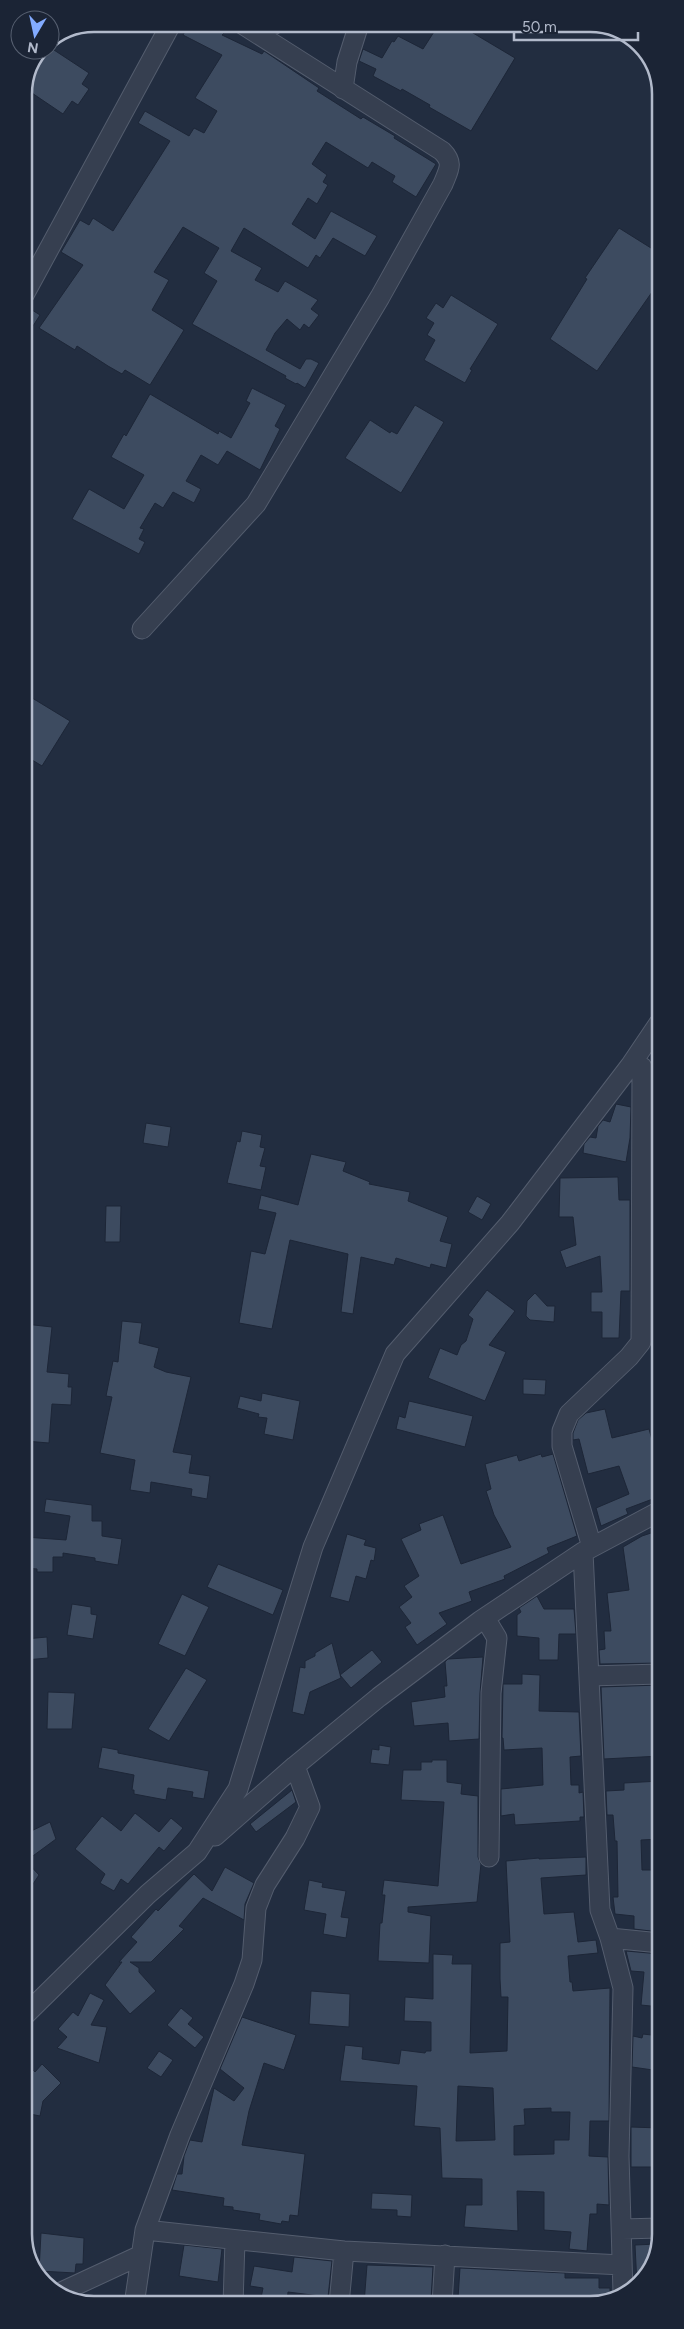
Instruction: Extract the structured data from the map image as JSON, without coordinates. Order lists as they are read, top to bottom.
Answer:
{
  "scale_bar": "50 m",
  "north": "bottom"
}
